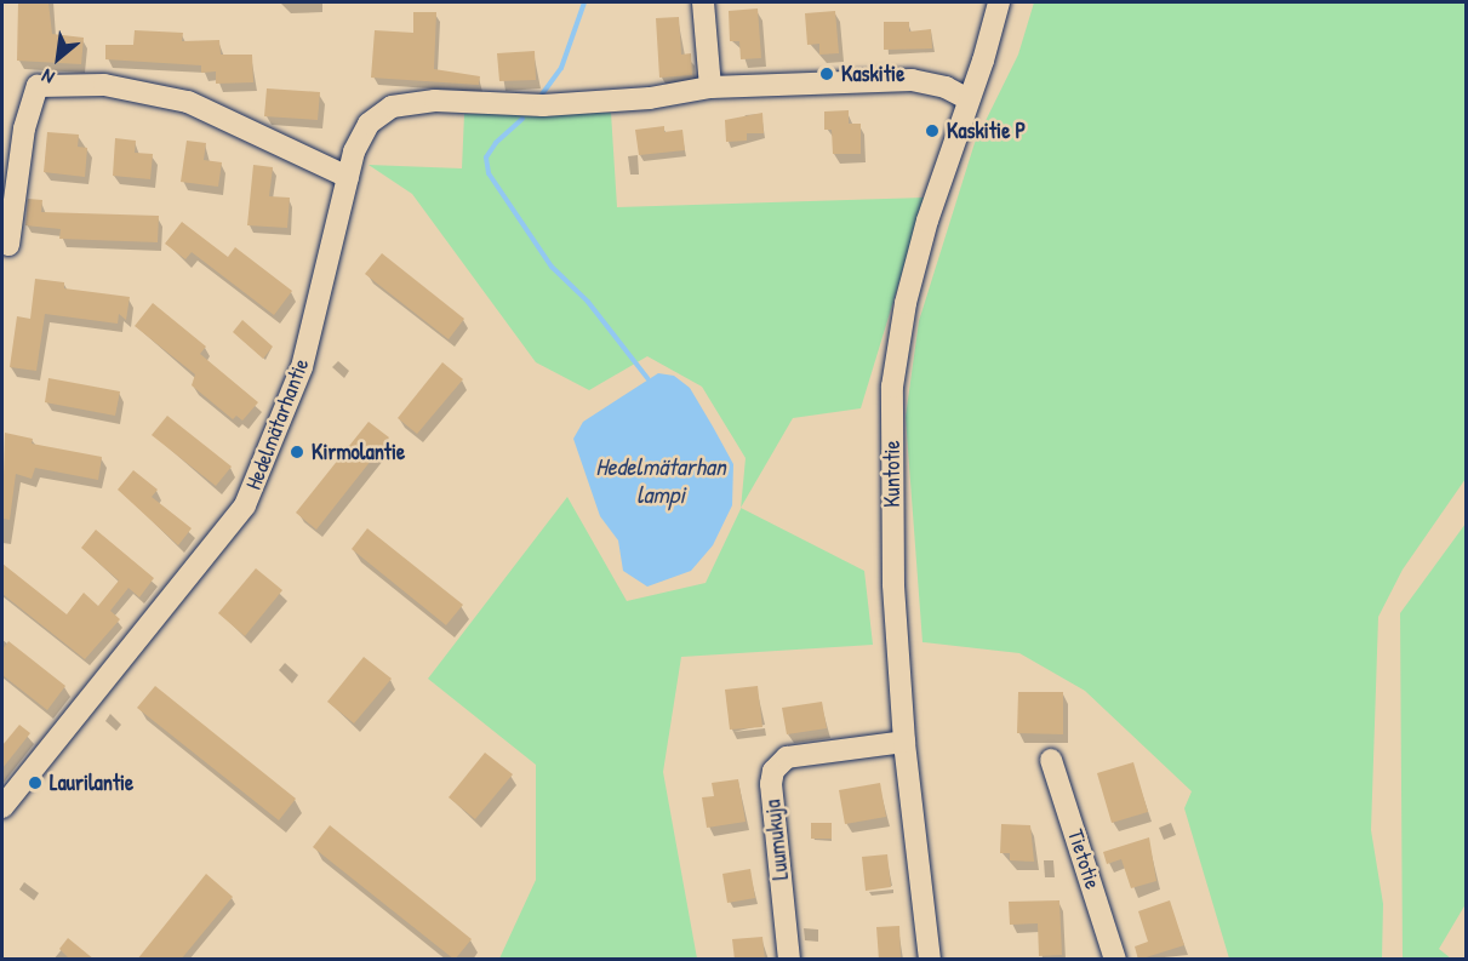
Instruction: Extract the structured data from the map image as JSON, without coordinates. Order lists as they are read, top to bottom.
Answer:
{
  "streets": {
    "street": [
      "Hedelmätarhantie",
      "Kuntotie",
      "Luumukuja",
      "Tietotie"
    ]
  },
  "crossings": [
    ["Kuntotie", "Luumukuja"]
  ],
  "water": ["Hedelmätarhan lampi"],
  "places": [
    "Kaskitie",
    "Kaskitie P",
    "Kirmolantie",
    "Laurilantie"
  ],
  "north": "bottom left"
}
